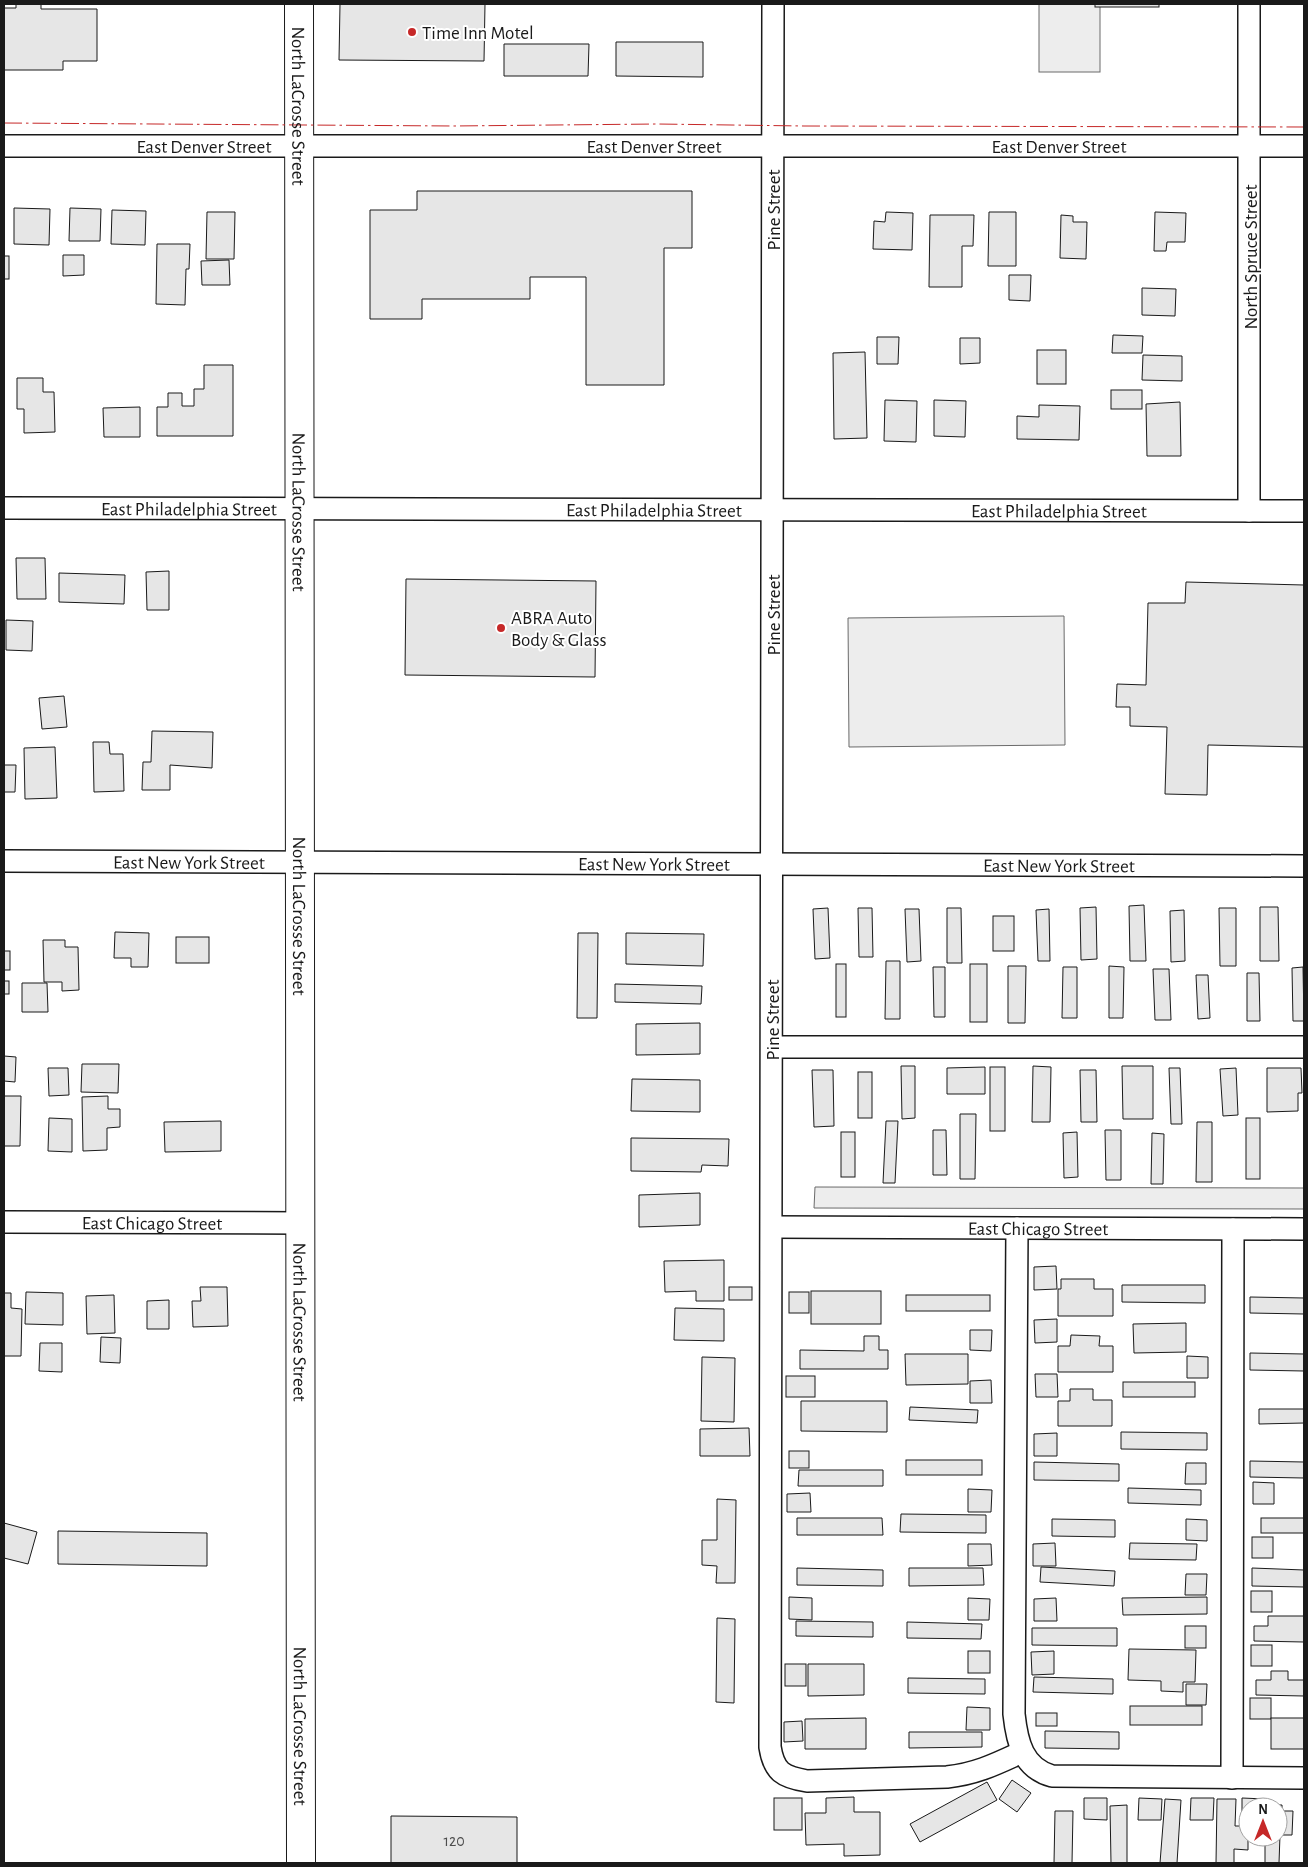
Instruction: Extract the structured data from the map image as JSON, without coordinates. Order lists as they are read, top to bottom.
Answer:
{
  "streets": {
    "main road": ["North LaCrosse Street"],
    "street": [
      "East Denver Street",
      "Pine Street",
      "North Spruce Street",
      "East Philadelphia Street",
      "East New York Street",
      "East Chicago Street"
    ]
  },
  "crossings": [
    ["North LaCrosse Street", "East Denver Street"],
    ["North LaCrosse Street", "East Philadelphia Street"],
    ["North LaCrosse Street", "East New York Street"],
    ["North LaCrosse Street", "East Chicago Street"],
    ["East Denver Street", "Pine Street"],
    ["East Denver Street", "North Spruce Street"],
    ["Pine Street", "East Philadelphia Street"],
    ["Pine Street", "East New York Street"],
    ["Pine Street", "East Chicago Street"],
    ["North Spruce Street", "East Philadelphia Street"]
  ],
  "places": ["Time Inn Motel", "ABRA Auto Body & Glass"],
  "house_numbers": ["120"],
  "north": "top"
}
